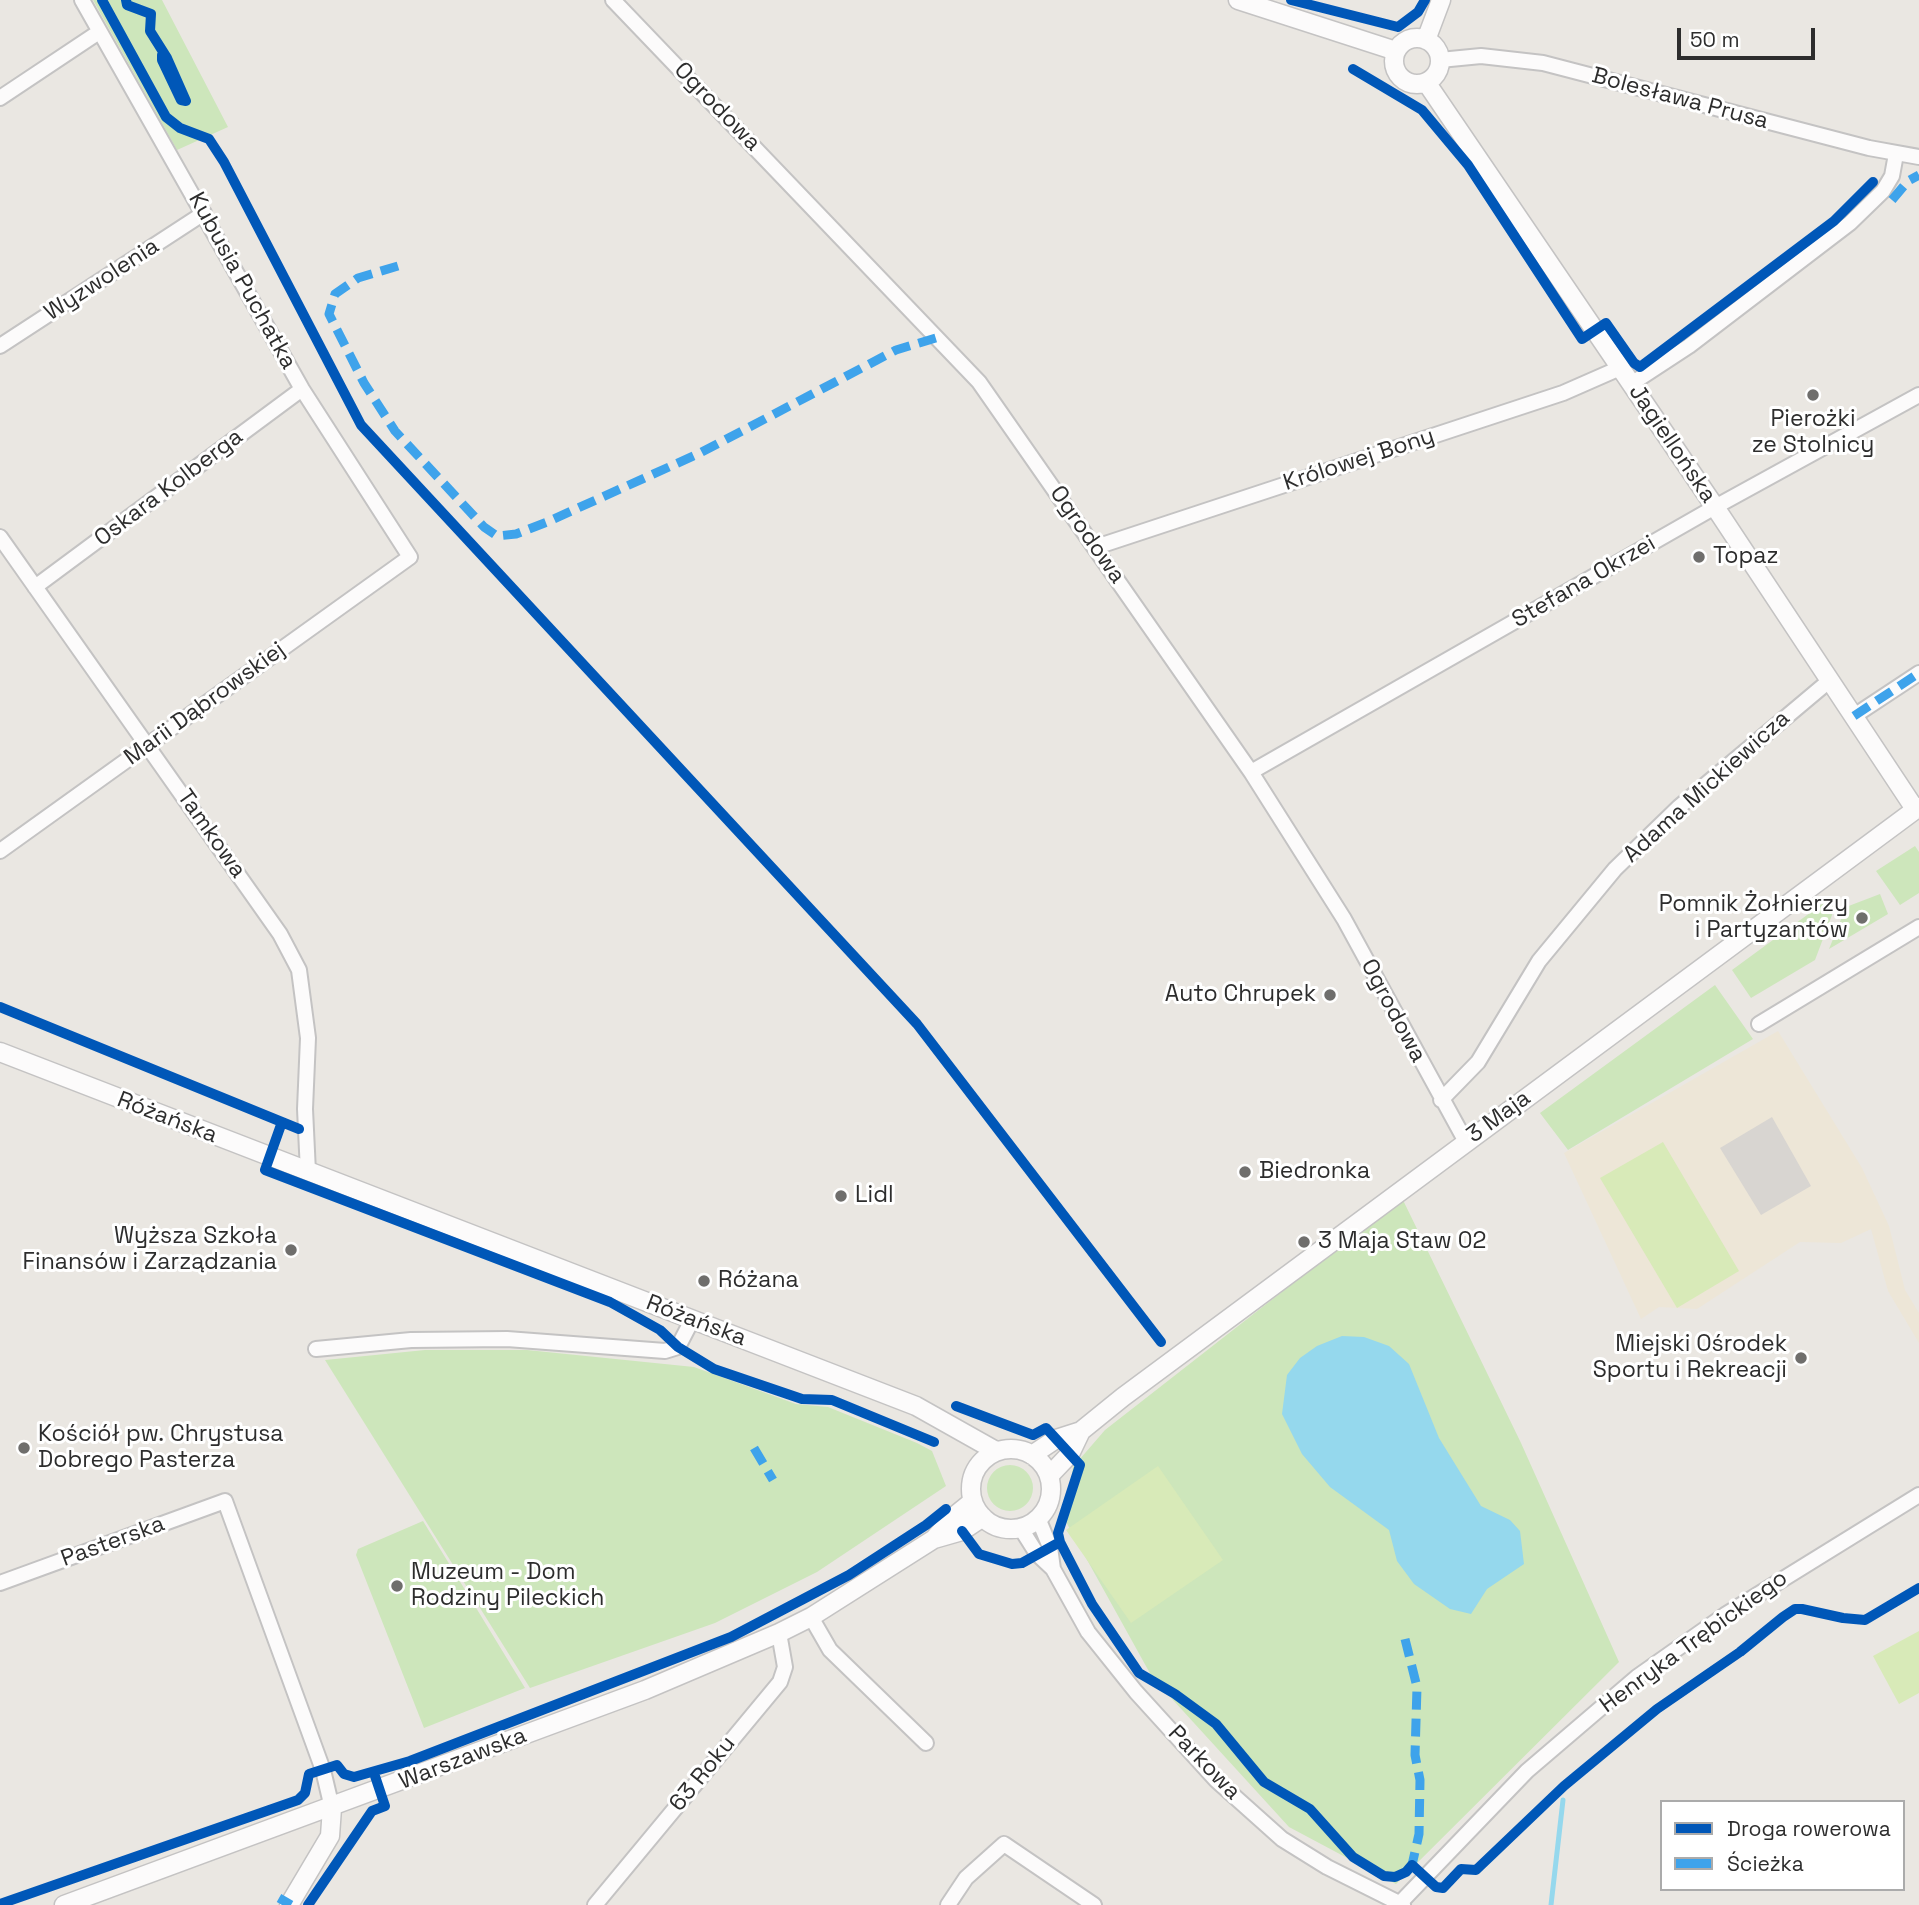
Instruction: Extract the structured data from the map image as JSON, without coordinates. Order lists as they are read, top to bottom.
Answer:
{
  "streets": {
    "street": [
      "Bolesława Prusa",
      "Ogrodowa",
      "Wyzwolenia",
      "Kubusia Puchatka",
      "Jagiellońska",
      "Królowej Bony",
      "Oskara Kolberga",
      "Stefana Okrzei",
      "Marii Dąbrowskiej",
      "Adama Mickiewicza",
      "Tamkowa",
      "3 Maja",
      "Różańska",
      "Pasterska",
      "Henryka Trębickiego",
      "Warszawska",
      "Parkowa",
      "63 Roku"
    ]
  },
  "crossings": [
    ["Bolesława Prusa", "Jagiellońska"],
    ["Ogrodowa", "Królowej Bony"],
    ["Ogrodowa", "Stefana Okrzei"],
    ["Ogrodowa", "Adama Mickiewicza"],
    ["Ogrodowa", "3 Maja"],
    ["Wyzwolenia", "Kubusia Puchatka"],
    ["Kubusia Puchatka", "Oskara Kolberga"],
    ["Kubusia Puchatka", "Marii Dąbrowskiej"],
    ["Jagiellońska", "Królowej Bony"],
    ["Jagiellońska", "Stefana Okrzei"],
    ["Jagiellońska", "Adama Mickiewicza"],
    ["Jagiellońska", "3 Maja"],
    ["Oskara Kolberga", "Tamkowa"],
    ["Marii Dąbrowskiej", "Tamkowa"],
    ["Tamkowa", "Różańska"],
    ["3 Maja", "Różańska"],
    ["3 Maja", "Parkowa"],
    ["Różańska", "Parkowa"],
    ["Pasterska", "Warszawska"],
    ["Henryka Trębickiego", "Parkowa"],
    ["Warszawska", "63 Roku"]
  ],
  "places": [
    "Pierożki ze Stolnicy",
    "Topaz",
    "Pomnik Żołnierzy i Partyzantów",
    "Auto Chrupek",
    "Biedronka",
    "Lidl",
    "3 Maja Staw 02",
    "Wyższa Szkoła Finansów i Zarządzania",
    "Różana",
    "Miejski Ośrodek Sportu i Rekreacji",
    "Kościół pw. Chrystusa Dobrego Pasterza",
    "Muzeum - Dom Rodziny Pileckich"
  ],
  "legend": ["Droga rowerowa", "Ścieżka"],
  "scale_bar": "50 m"
}
